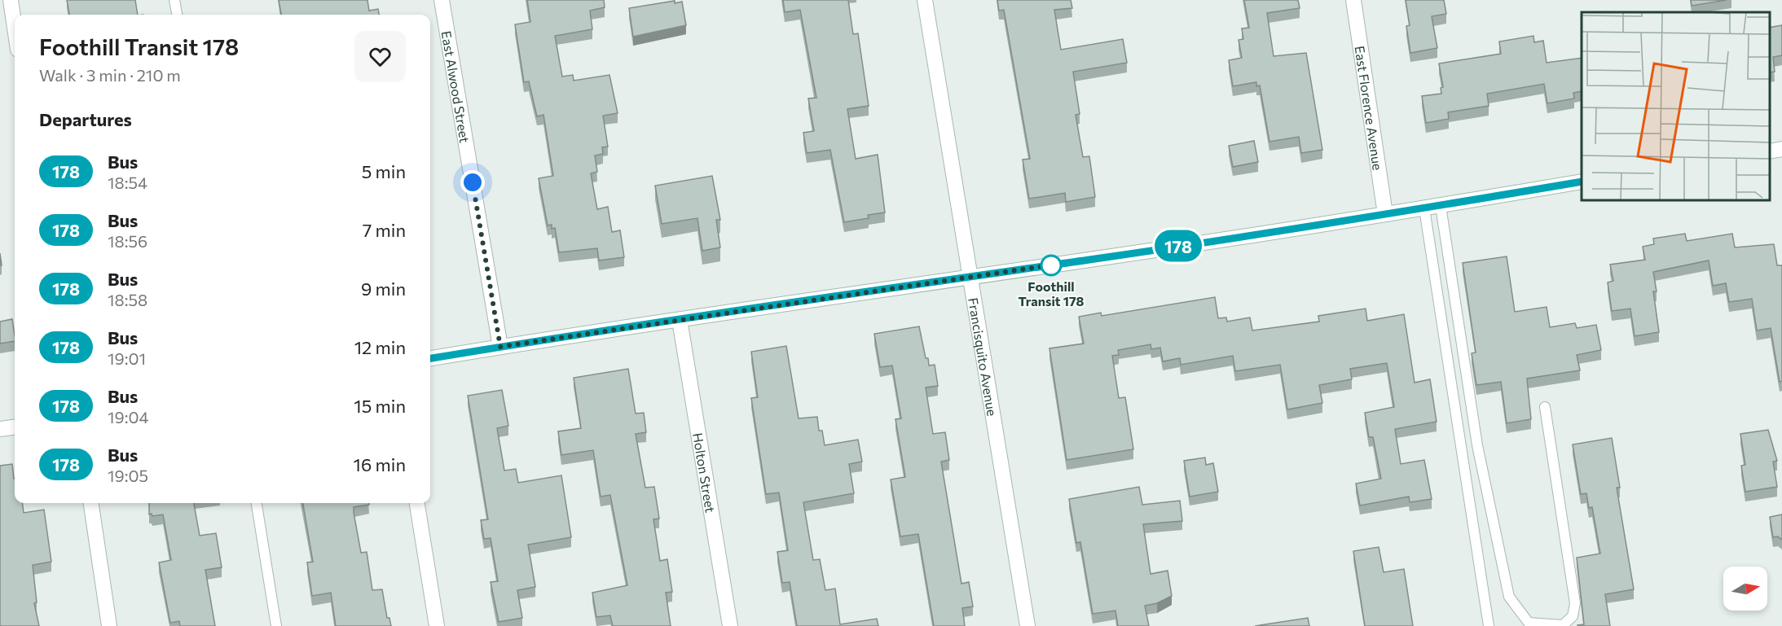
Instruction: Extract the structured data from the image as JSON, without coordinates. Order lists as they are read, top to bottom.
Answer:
{
  "streets": {
    "street": [
      "East Alwood Street",
      "East Florence Avenue",
      "Francisquito Avenue",
      "Holton Street"
    ]
  },
  "places": ["Foothill Transit 178"],
  "lines": ["bus line 178"],
  "north": "right",
  "page": {
    "on_map": "178",
    "heading": [
      ["Foothill Transit 178", "Walk · 3 min · 210 m"],
      "Departures"
    ],
    "list": [
      {
        "mark": "178",
        "name": "Bus",
        "note": "18:54",
        "value": "5 min"
      },
      {
        "mark": "178",
        "name": "Bus",
        "note": "18:56",
        "value": "7 min"
      },
      {
        "mark": "178",
        "name": "Bus",
        "note": "18:58",
        "value": "9 min"
      },
      {
        "mark": "178",
        "name": "Bus",
        "note": "19:01",
        "value": "12 min"
      },
      {
        "mark": "178",
        "name": "Bus",
        "note": "19:04",
        "value": "15 min"
      },
      {
        "mark": "178",
        "name": "Bus",
        "note": "19:05",
        "value": "16 min"
      }
    ]
  }
}
